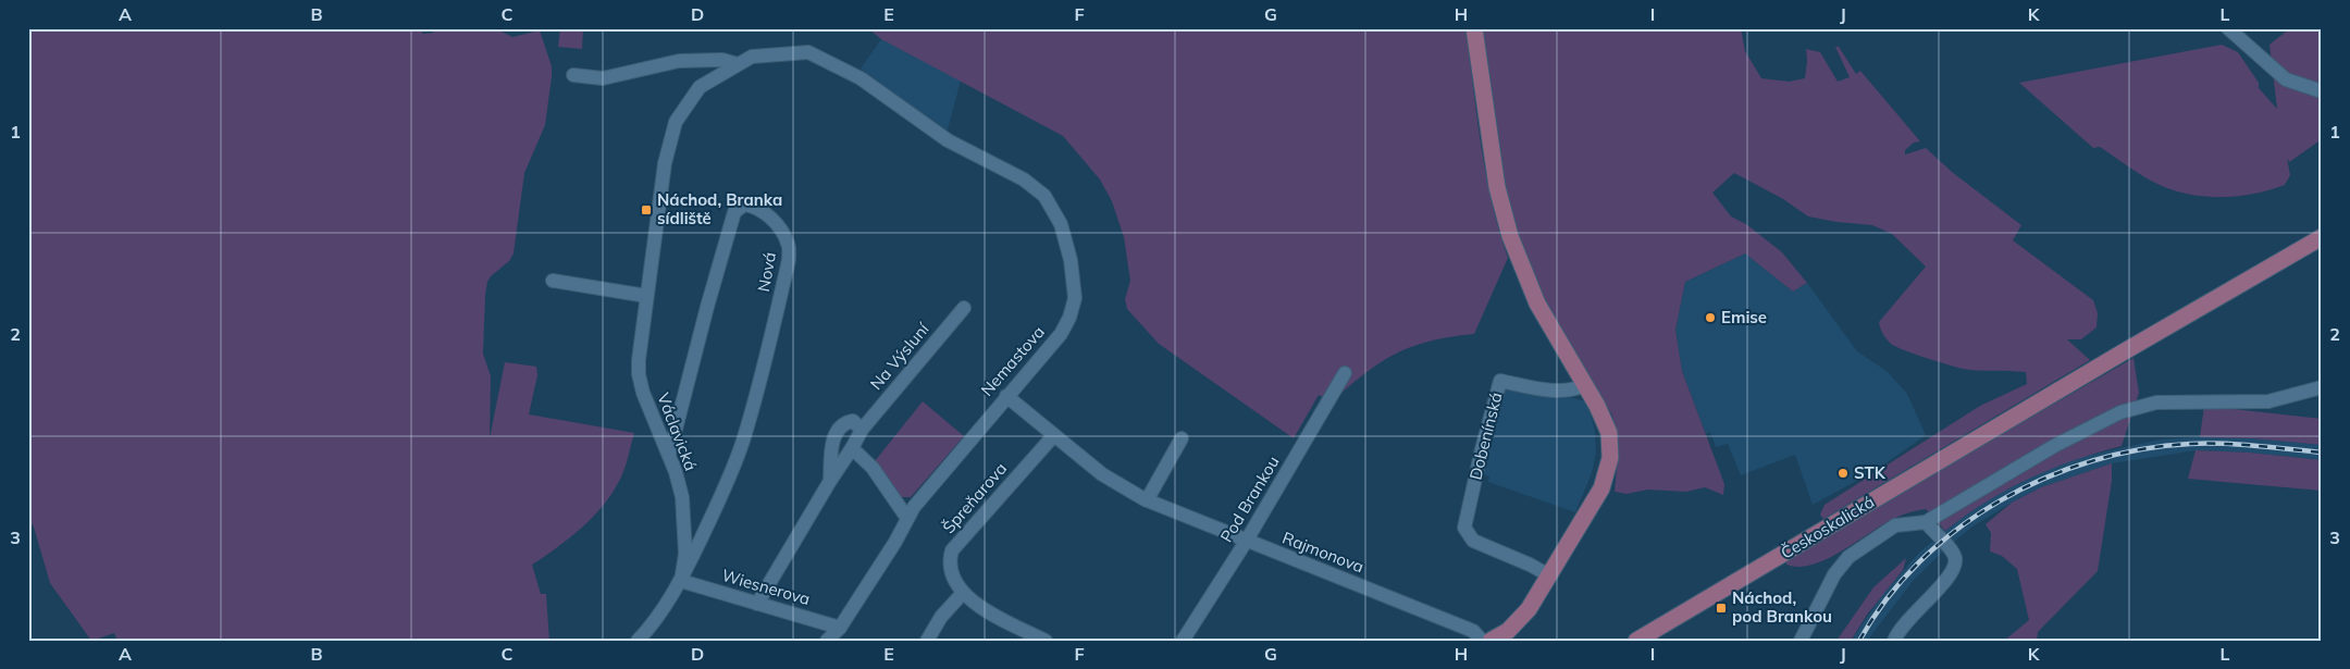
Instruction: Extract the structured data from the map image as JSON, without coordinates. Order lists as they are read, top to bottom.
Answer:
{
  "streets": {
    "main road": ["Českoskalická"],
    "street": [
      "Nová",
      "Na Výsluní",
      "Nemastova",
      "Václavická",
      "Dobenínská",
      "Špreňarova",
      "Pod Brankou",
      "Rajmonova",
      "Wiesnerova"
    ]
  },
  "crossings": [
    ["Nová", "Václavická"],
    ["Nová", "Wiesnerova"],
    ["Na Výsluní", "Wiesnerova"],
    ["Nemastova", "Václavická"],
    ["Nemastova", "Rajmonova"],
    ["Nemastova", "Wiesnerova"],
    ["Václavická", "Wiesnerova"],
    ["Špreňarova", "Rajmonova"],
    ["Pod Brankou", "Rajmonova"]
  ],
  "places": {
    "transit": ["Náchod, Branka sídliště", "Náchod, pod Brankou"],
    "other": ["Emise", "STK"]
  },
  "grid": {
    "columns": [
      "A",
      "B",
      "C",
      "D",
      "E",
      "F",
      "G",
      "H",
      "I",
      "J",
      "K",
      "L"
    ],
    "rows": ["1", "2", "3"]
  }
}
